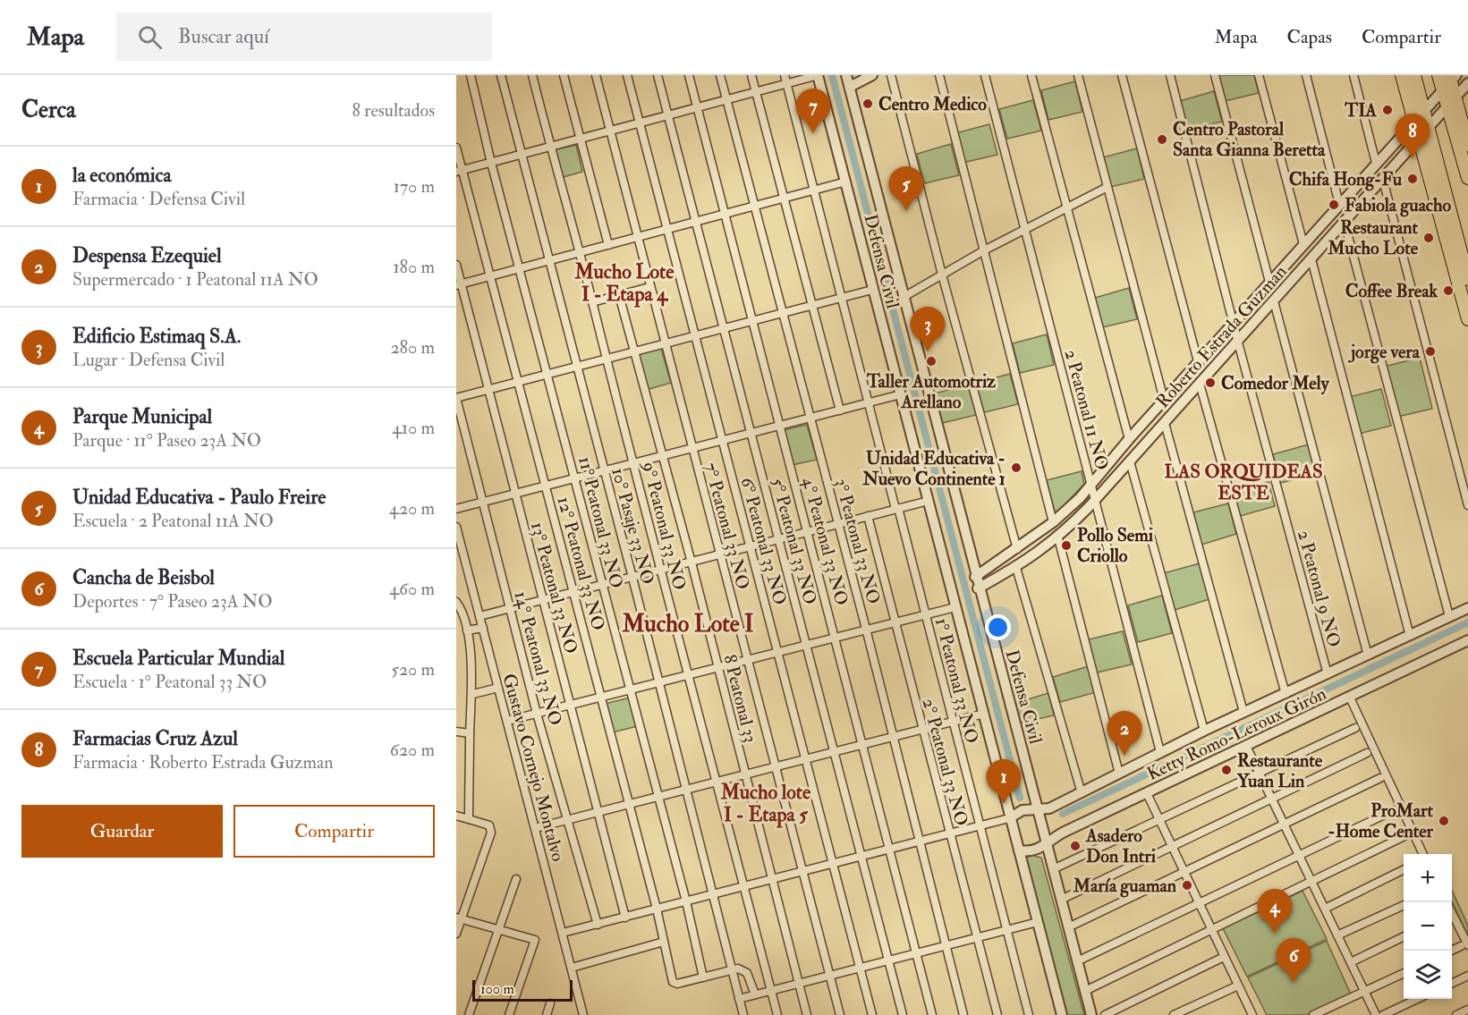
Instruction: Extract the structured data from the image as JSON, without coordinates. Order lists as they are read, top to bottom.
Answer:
{
  "streets": {
    "street": [
      "Defensa Civil",
      "Roberto Estrada Guzman",
      "2 Peatonal 11 NO",
      "11° Peatonal 33 NO",
      "10° Pasaje 33 NO",
      "9° Peatonal 33 NO",
      "7° Peatonal 33 NO",
      "6° Peatonal 33 NO",
      "5° Peatonal 33 NO",
      "4° Peatonal 33 NO",
      "3° Peatonal 33 NO",
      "12° Peatonal 33 NO",
      "13° Peatonal 33 NO",
      "2 Peatonal 9 NO",
      "14° Peatonal 33 NO",
      "1° Peatonal 33 NO",
      "8 Peatonal 33",
      "Ketty Romo-Leroux Girón",
      "2° Peatonal 33 NO",
      "Gustavo Cornejo Montalvo"
    ]
  },
  "crossings": [
    ["Defensa Civil", "Roberto Estrada Guzman"],
    ["Defensa Civil", "Ketty Romo-Leroux Girón"],
    ["Roberto Estrada Guzman", "2 Peatonal 11 NO"],
    ["Roberto Estrada Guzman", "2 Peatonal 9 NO"],
    ["2 Peatonal 11 NO", "Ketty Romo-Leroux Girón"],
    ["11° Peatonal 33 NO", "12° Peatonal 33 NO"],
    ["2 Peatonal 9 NO", "Ketty Romo-Leroux Girón"]
  ],
  "districts": [
    "Mucho Lote I - Etapa 4",
    "LAS ORQUIDEAS ESTE",
    "Mucho Lote I",
    "Mucho lote I - Etapa 5"
  ],
  "places": [
    "Centro Medico",
    "TIA",
    "Centro Pastoral Santa Gianna Beretta",
    "Chifa Hong-Fu",
    "Fabiola guacho",
    "Restaurant Mucho Lote",
    "Coffee Break",
    "jorge vera",
    "Taller Automotriz Arellano",
    "Comedor Mely",
    "Unidad Educativa - Nuevo Continente 1",
    "Pollo Semi Criollo",
    "Restaurante Yuan Lin",
    "ProMart -Home Center",
    "Asadero Don Intri",
    "María guaman"
  ],
  "scale_bar": "100 m",
  "page": {
    "header": "Mapa",
    "search": "Buscar aquí",
    "nav": ["Mapa", "Capas", "Compartir"],
    "heading": ["Cerca", "8 resultados"],
    "pins": [
      "7",
      "8",
      "5",
      "3",
      "2",
      "1",
      "4",
      "6"
    ],
    "list": [
      {
        "mark": "1",
        "name": "la económica",
        "note": "Farmacia · Defensa Civil",
        "value": "170 m"
      },
      {
        "mark": "2",
        "name": "Despensa Ezequiel",
        "note": "Supermercado · 1 Peatonal 11A NO",
        "value": "180 m"
      },
      {
        "mark": "3",
        "name": "Edificio Estimaq S.A.",
        "note": "Lugar · Defensa Civil",
        "value": "280 m"
      },
      {
        "mark": "4",
        "name": "Parque Municipal",
        "note": "Parque · 11° Paseo 23A NO",
        "value": "410 m"
      },
      {
        "mark": "5",
        "name": "Unidad Educativa - Paulo Freire",
        "note": "Escuela · 2 Peatonal 11A NO",
        "value": "420 m"
      },
      {
        "mark": "6",
        "name": "Cancha de Beisbol",
        "note": "Deportes · 7° Paseo 23A NO",
        "value": "460 m"
      },
      {
        "mark": "7",
        "name": "Escuela Particular Mundial",
        "note": "Escuela · 1° Peatonal 33 NO",
        "value": "520 m"
      },
      {
        "mark": "8",
        "name": "Farmacias Cruz Azul",
        "note": "Farmacia · Roberto Estrada Guzman",
        "value": "620 m"
      }
    ],
    "buttons": ["Guardar", "Compartir"],
    "map_buttons": ["+", "−"],
    "scale": "100 m"
  }
}
